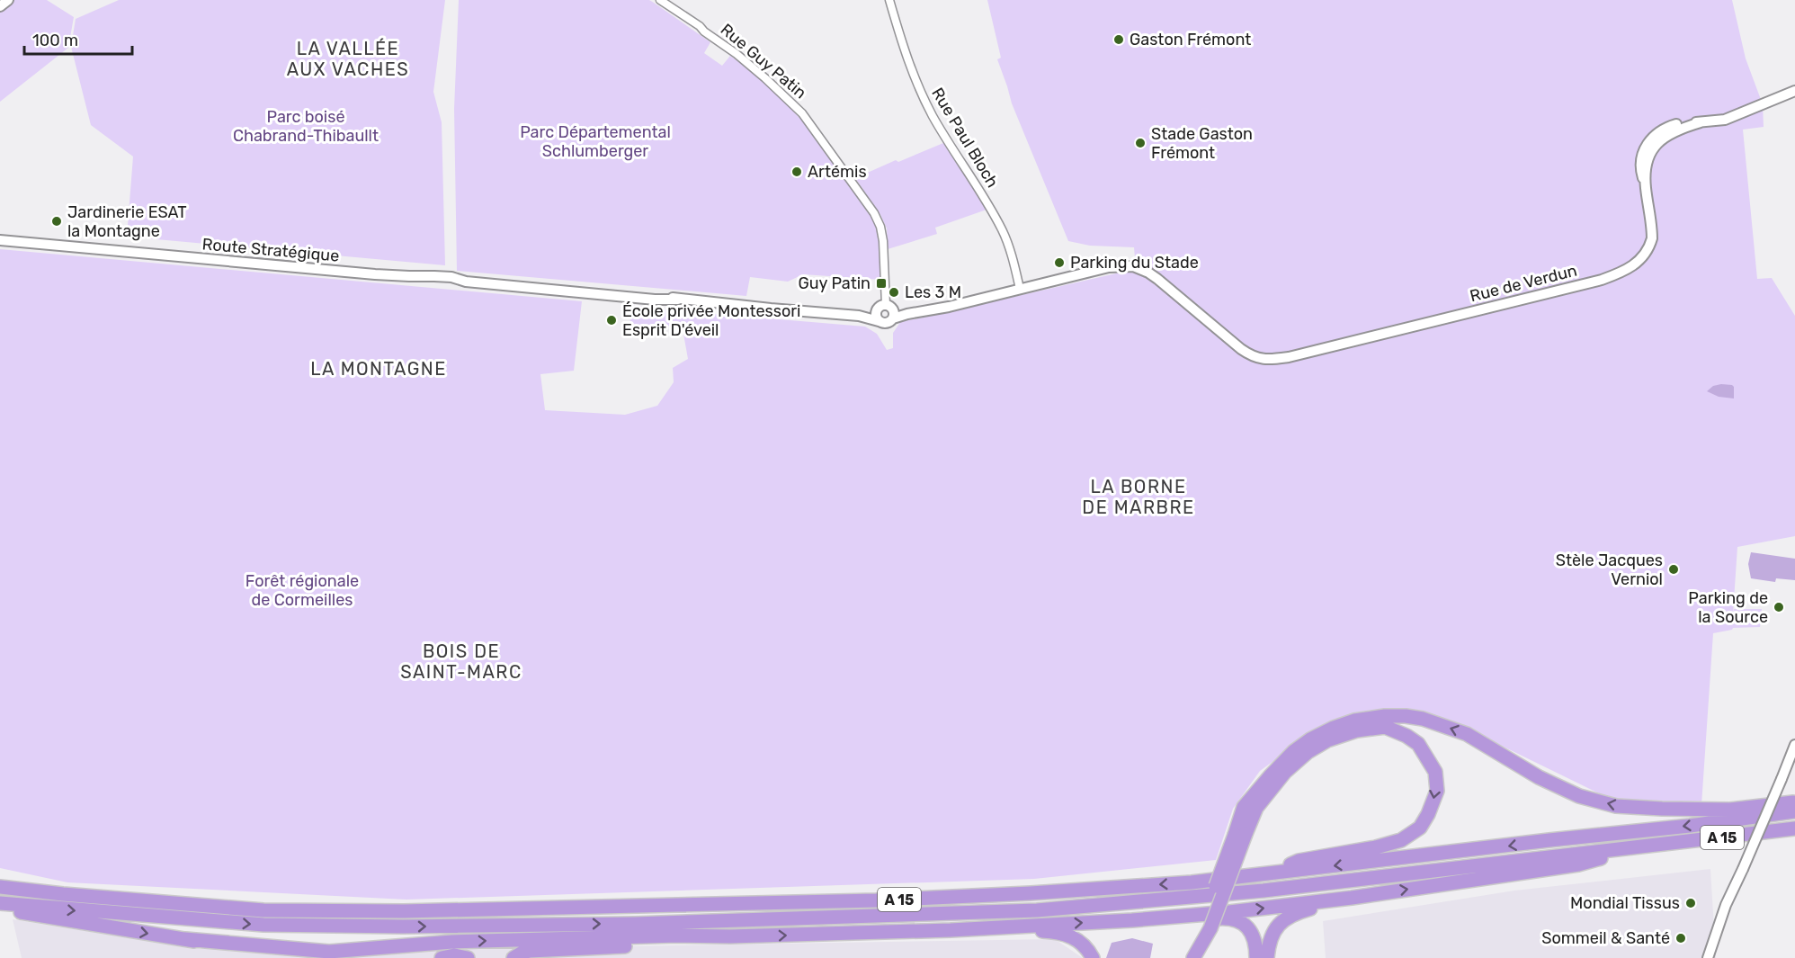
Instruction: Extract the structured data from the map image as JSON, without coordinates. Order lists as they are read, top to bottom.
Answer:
{
  "streets": {
    "highway": ["A 15"],
    "street": [
      "Rue Guy Patin",
      "Rue Paul Bloch",
      "Route Stratégique",
      "Rue de Verdun"
    ]
  },
  "crossings": [
    ["Rue Guy Patin", "Route Stratégique"],
    ["Rue Paul Bloch", "Route Stratégique"],
    ["Route Stratégique", "Rue de Verdun"]
  ],
  "districts": [
    "LA VALLÉE AUX VACHES",
    "LA MONTAGNE",
    "LA BORNE DE MARBRE",
    "BOIS DE SAINT-MARC"
  ],
  "parks": ["Parc boisé Chabrand-Thibaullt", "Parc Départemental Schlumberger", "Forêt régionale de Cormeilles"],
  "places": {
    "other": [
      "Gaston Frémont",
      "Stade Gaston Frémont",
      "Artémis",
      "Jardinerie ESAT la Montagne",
      "Parking du Stade",
      "Les 3 M",
      "École privée Montessori Esprit D'éveil",
      "Stèle Jacques Verniol",
      "Parking de la Source",
      "Mondial Tissus",
      "Sommeil & Santé"
    ],
    "transit": ["Guy Patin"]
  },
  "scale_bar": "100 m"
}
